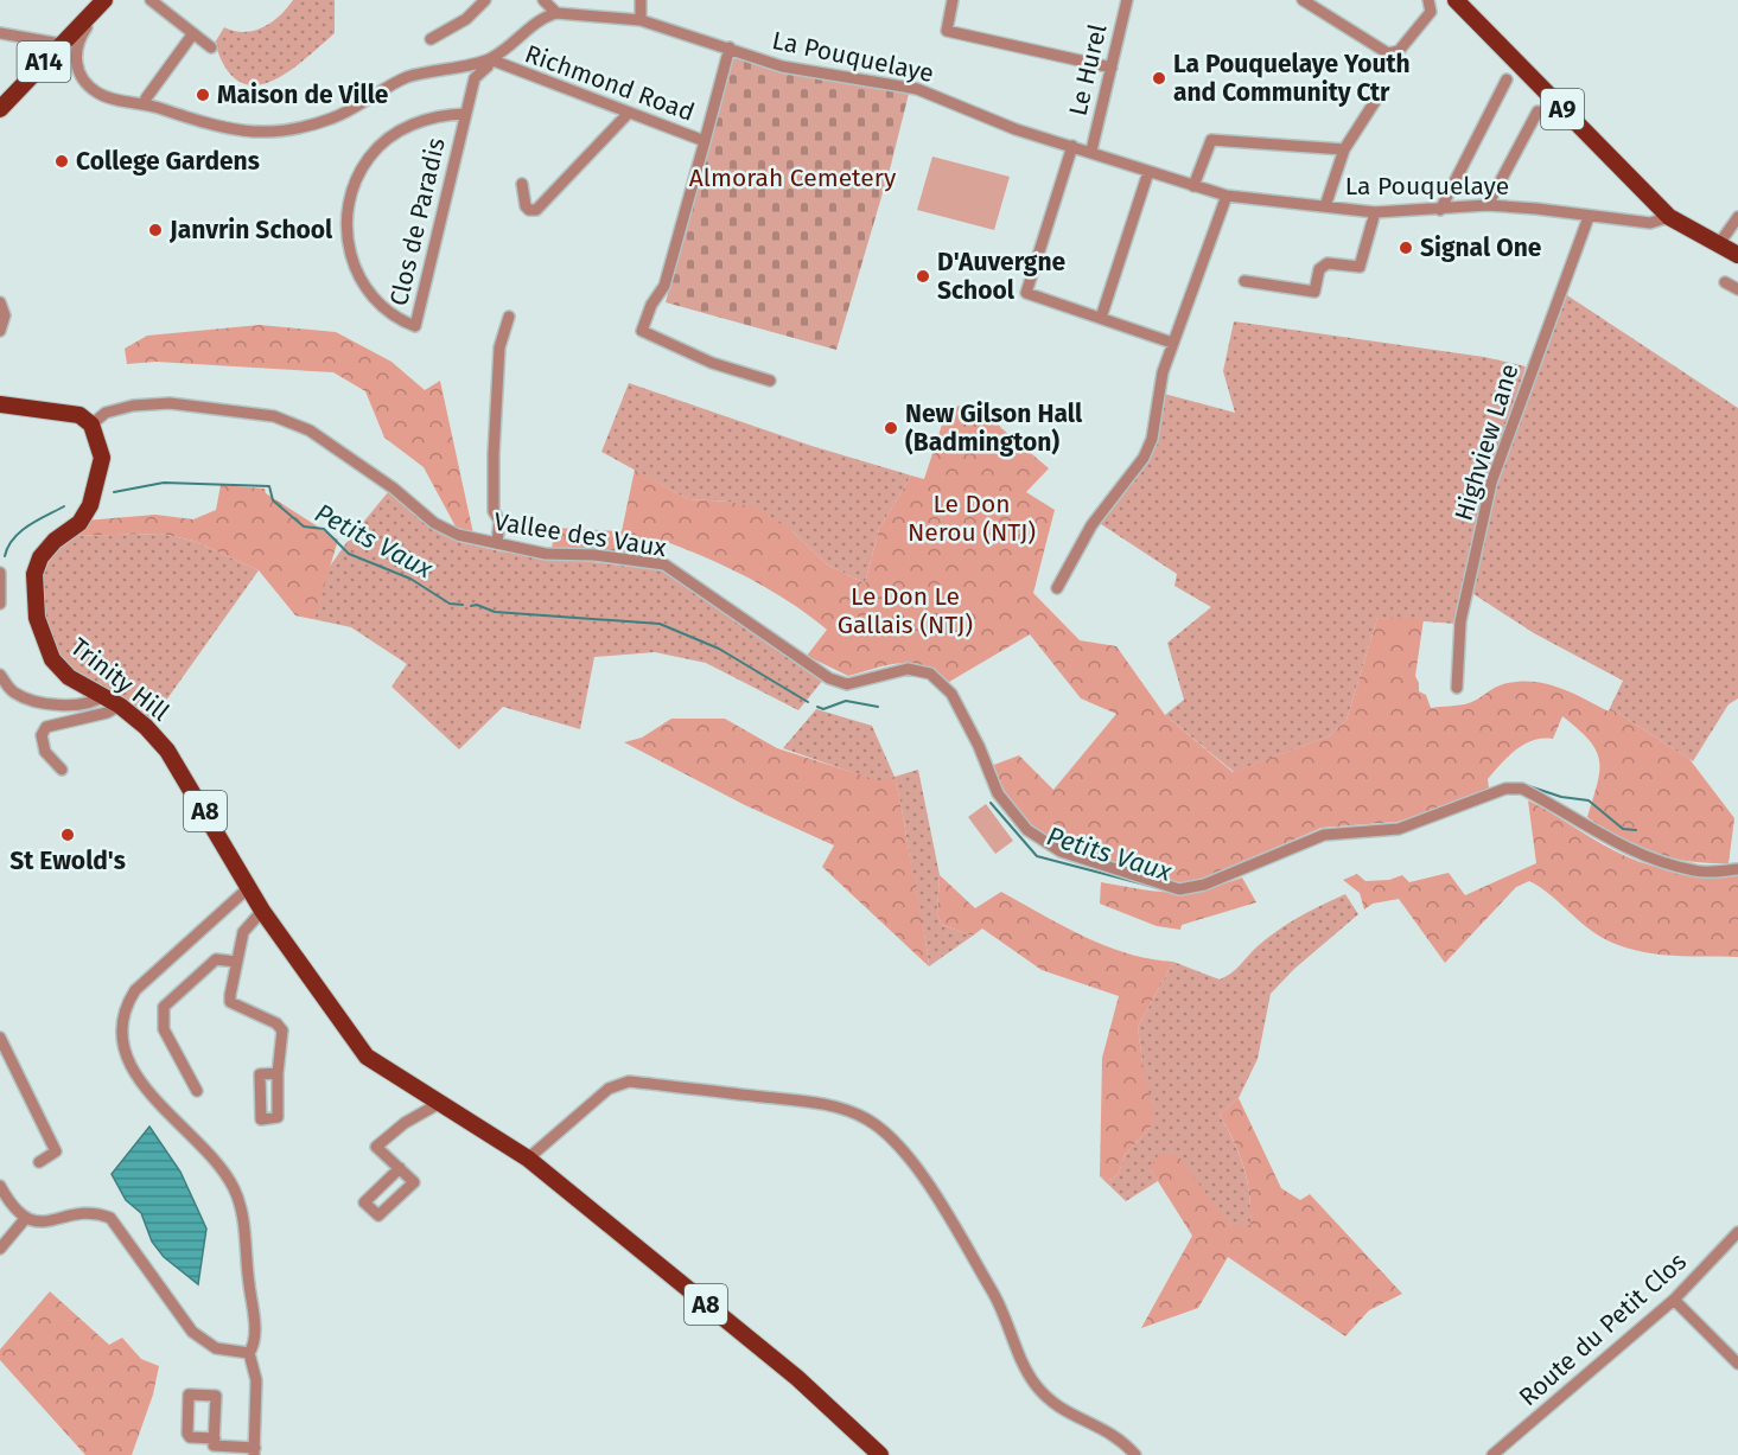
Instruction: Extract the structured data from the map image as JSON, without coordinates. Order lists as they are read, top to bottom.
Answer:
{
  "streets": {
    "main road": [
      "A14",
      "A9",
      "Trinity Hill",
      "A8"
    ],
    "street": [
      "La Pouquelaye",
      "Le Hurel",
      "Richmond Road",
      "Clos de Paradis",
      "Highview Lane",
      "Vallee des Vaux",
      "Route du Petit Clos"
    ]
  },
  "crossings": [
    ["La Pouquelaye", "Le Hurel"],
    ["La Pouquelaye", "Richmond Road"],
    ["La Pouquelaye", "A9"],
    ["La Pouquelaye", "Highview Lane"],
    ["Richmond Road", "Clos de Paradis"],
    ["Vallee des Vaux", "Trinity Hill"],
    ["Trinity Hill", "A8"]
  ],
  "water": ["Petits Vaux"],
  "parks": ["Almorah Cemetery", "Le Don Nerou (NTJ)", "Le Don Le Gallais (NTJ)"],
  "places": [
    "La Pouquelaye Youth and Community Ctr",
    "Maison de Ville",
    "College Gardens",
    "Janvrin School",
    "Signal One",
    "D'Auvergne School",
    "New Gilson Hall (Badmington)",
    "St Ewold's"
  ]
}
